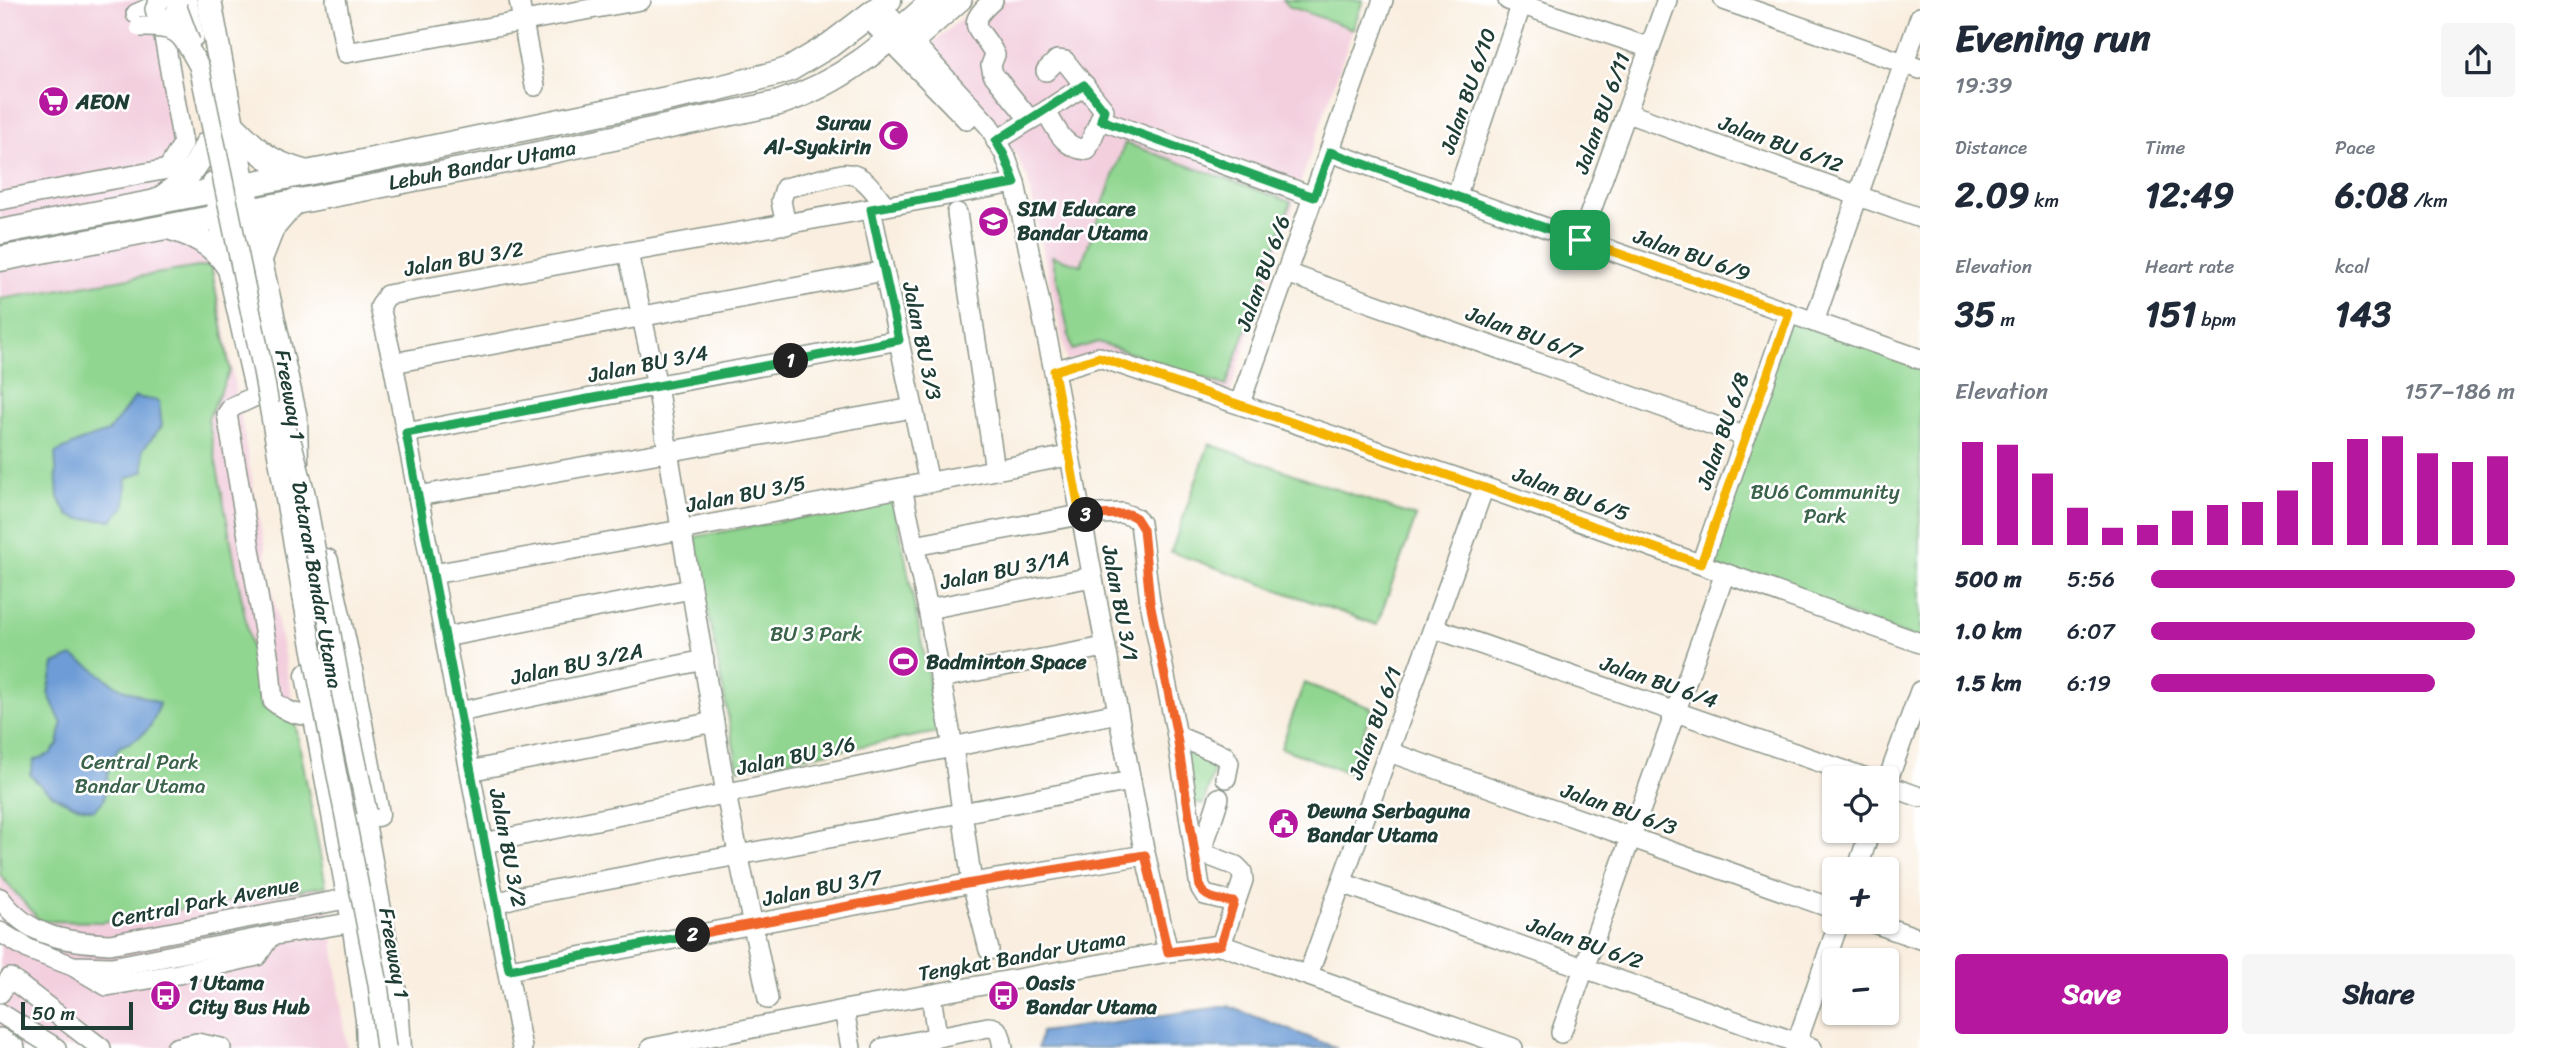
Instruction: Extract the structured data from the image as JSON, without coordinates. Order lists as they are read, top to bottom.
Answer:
{
  "streets": {
    "main road": ["Lebuh Bandar Utama", "Dataran Bandar Utama"],
    "street": [
      "Jalan BU 6/10",
      "Jalan BU 6/11",
      "Jalan BU 6/12",
      "Jalan BU 6/9",
      "Jalan BU 3/2",
      "Jalan BU 6/6",
      "Jalan BU 6/7",
      "Jalan BU 3/3",
      "Jalan BU 3/4",
      "Freeway 1",
      "Jalan BU 6/8",
      "Jalan BU 3/5",
      "Jalan BU 6/5",
      "Jalan BU 3/1A",
      "Jalan BU 3/1",
      "Jalan BU 3/2A",
      "Jalan BU 6/4",
      "Jalan BU 6/1",
      "Jalan BU 3/6",
      "Jalan BU 6/3",
      "Jalan BU 3/7",
      "Central Park Avenue",
      "Jalan BU 6/2",
      "Tengkat Bandar Utama"
    ]
  },
  "crossings": [
    ["Jalan BU 6/10", "Jalan BU 6/9"],
    ["Jalan BU 6/11", "Jalan BU 6/12"],
    ["Jalan BU 6/11", "Jalan BU 6/9"],
    ["Lebuh Bandar Utama", "Dataran Bandar Utama"],
    ["Lebuh Bandar Utama", "Jalan BU 3/1"],
    ["Jalan BU 6/9", "Jalan BU 6/6"],
    ["Jalan BU 6/9", "Jalan BU 6/8"],
    ["Jalan BU 3/2", "Jalan BU 3/3"],
    ["Jalan BU 3/2", "Jalan BU 3/4"],
    ["Jalan BU 3/2", "Jalan BU 3/5"],
    ["Jalan BU 3/2", "Jalan BU 3/1"],
    ["Jalan BU 3/2", "Jalan BU 3/2A"],
    ["Jalan BU 3/2", "Jalan BU 3/6"],
    ["Jalan BU 3/2", "Jalan BU 3/7"],
    ["Jalan BU 6/6", "Jalan BU 6/7"],
    ["Jalan BU 6/6", "Jalan BU 6/5"],
    ["Jalan BU 6/7", "Jalan BU 6/8"],
    ["Jalan BU 3/3", "Jalan BU 3/4"],
    ["Jalan BU 3/3", "Jalan BU 3/5"],
    ["Freeway 1", "Dataran Bandar Utama"],
    ["Jalan BU 6/8", "Jalan BU 6/5"],
    ["Jalan BU 3/5", "Jalan BU 3/1"],
    ["Jalan BU 6/5", "Jalan BU 3/1"],
    ["Jalan BU 6/5", "Jalan BU 6/1"],
    ["Jalan BU 3/1A", "Jalan BU 3/1"],
    ["Dataran Bandar Utama", "Central Park Avenue"],
    ["Jalan BU 3/1", "Jalan BU 3/6"],
    ["Jalan BU 3/1", "Jalan BU 3/7"],
    ["Jalan BU 3/1", "Tengkat Bandar Utama"],
    ["Jalan BU 6/4", "Jalan BU 6/1"],
    ["Jalan BU 6/1", "Jalan BU 6/3"],
    ["Jalan BU 6/1", "Jalan BU 6/2"],
    ["Jalan BU 6/1", "Tengkat Bandar Utama"]
  ],
  "parks": ["BU6 Community Park", "BU 3 Park", "Central Park Bandar Utama"],
  "places": {
    "supermarket": ["AEON"],
    "mosque": ["Surau Al-Syakirin"],
    "school or university": ["SIM Educare Bandar Utama"],
    "sports": ["Badminton Space"],
    "public building": ["Dewna Serbaguna Bandar Utama"],
    "bus stop": ["1 Utama City Bus Hub", "Oasis Bandar Utama"]
  },
  "scale_bar": "50 m",
  "page": {
    "heading": ["Evening run", "19:39"],
    "stats": [
      ["Distance", "2.09 km"],
      ["Time", "12:49"],
      ["Pace", "6:08 /km"],
      ["Elevation", "35 m"],
      ["Heart rate", "151 bpm"],
      ["kcal", "143"]
    ],
    "pins": ["1", "3", "2"],
    "chart": ["Elevation", "157–186 m"],
    "list": [
      {
        "name": "500 m",
        "note": "5:56"
      },
      {
        "name": "1.0 km",
        "note": "6:07"
      },
      {
        "name": "1.5 km",
        "note": "6:19"
      }
    ],
    "map_buttons": ["+", "−"],
    "buttons": ["Save", "Share"],
    "scale": "50 m"
  }
}
